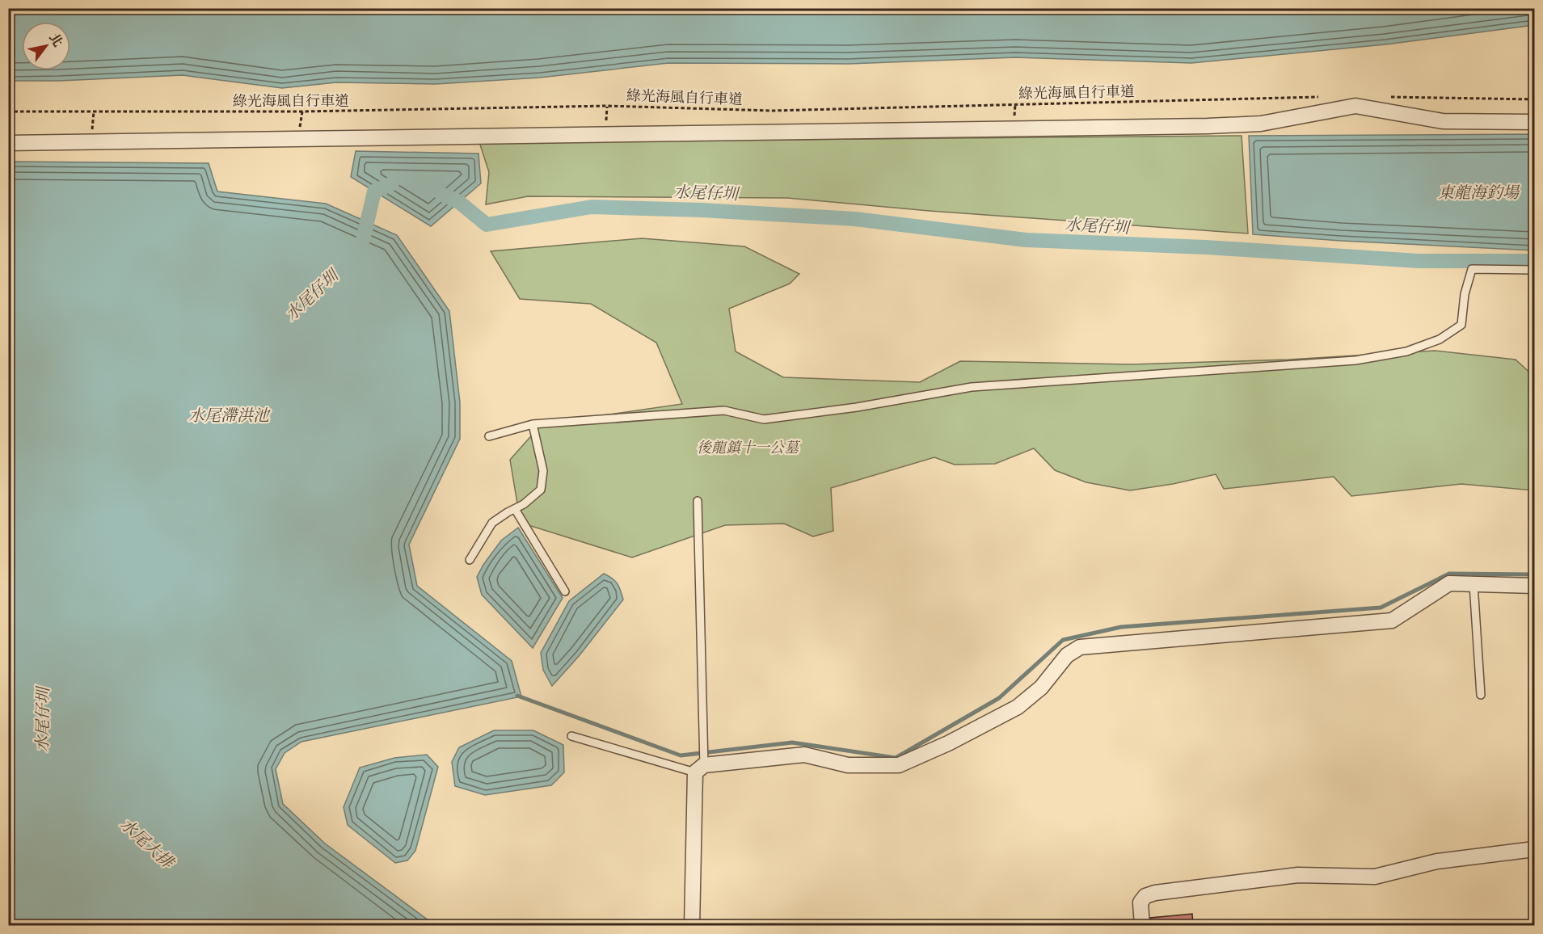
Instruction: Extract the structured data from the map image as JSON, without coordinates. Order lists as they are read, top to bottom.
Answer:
{
  "streets": {
    "path": ["綠光海風自行車道"]
  },
  "water": [
    "東龍海釣場",
    "水尾仔圳",
    "水尾滯洪池",
    "水尾大排"
  ],
  "parks": ["後龍鎮十一公墓"],
  "north": "top right"
}
